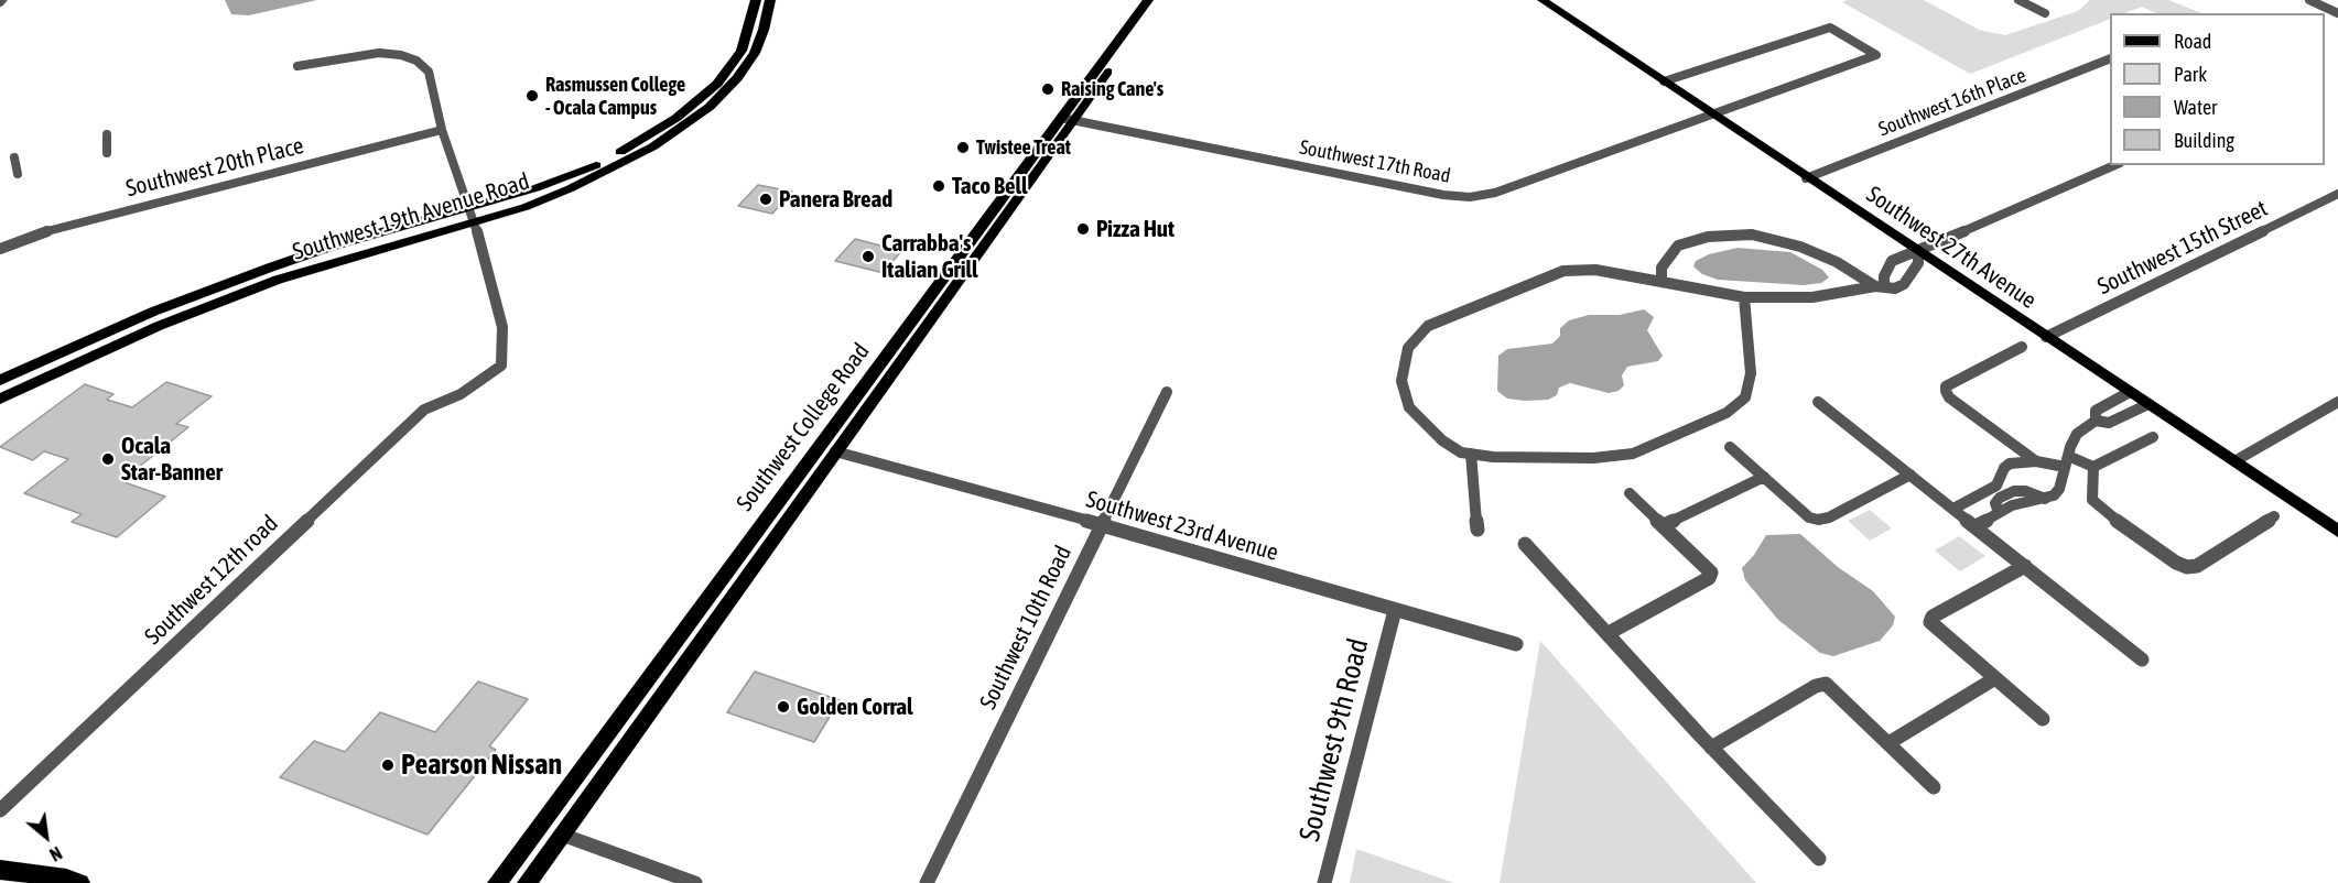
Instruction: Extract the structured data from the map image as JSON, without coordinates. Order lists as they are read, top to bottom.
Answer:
{
  "streets": {
    "main road": ["Southwest 19th Avenue Road", "Southwest 27th Avenue", "Southwest College Road"],
    "street": [
      "Southwest 16th Place",
      "Southwest 17th Road",
      "Southwest 20th Place",
      "Southwest 15th Street",
      "Southwest 23rd Avenue",
      "Southwest 12th road",
      "Southwest 10th Road",
      "Southwest 9th Road"
    ]
  },
  "crossings": [
    ["Southwest 16th Place", "Southwest 27th Avenue"],
    ["Southwest 17th Road", "Southwest 27th Avenue"],
    ["Southwest 17th Road", "Southwest College Road"],
    ["Southwest 19th Avenue Road", "Southwest 12th road"],
    ["Southwest 27th Avenue", "Southwest 15th Street"],
    ["Southwest College Road", "Southwest 23rd Avenue"],
    ["Southwest 23rd Avenue", "Southwest 10th Road"],
    ["Southwest 23rd Avenue", "Southwest 9th Road"]
  ],
  "places": [
    "Raising Cane's",
    "Rasmussen College - Ocala Campus",
    "Twistee Treat",
    "Taco Bell",
    "Panera Bread",
    "Pizza Hut",
    "Carrabba's Italian Grill",
    "Ocala Star-Banner",
    "Golden Corral",
    "Pearson Nissan"
  ],
  "legend": [
    "Road",
    "Park",
    "Water",
    "Building"
  ],
  "north": "bottom right"
}
